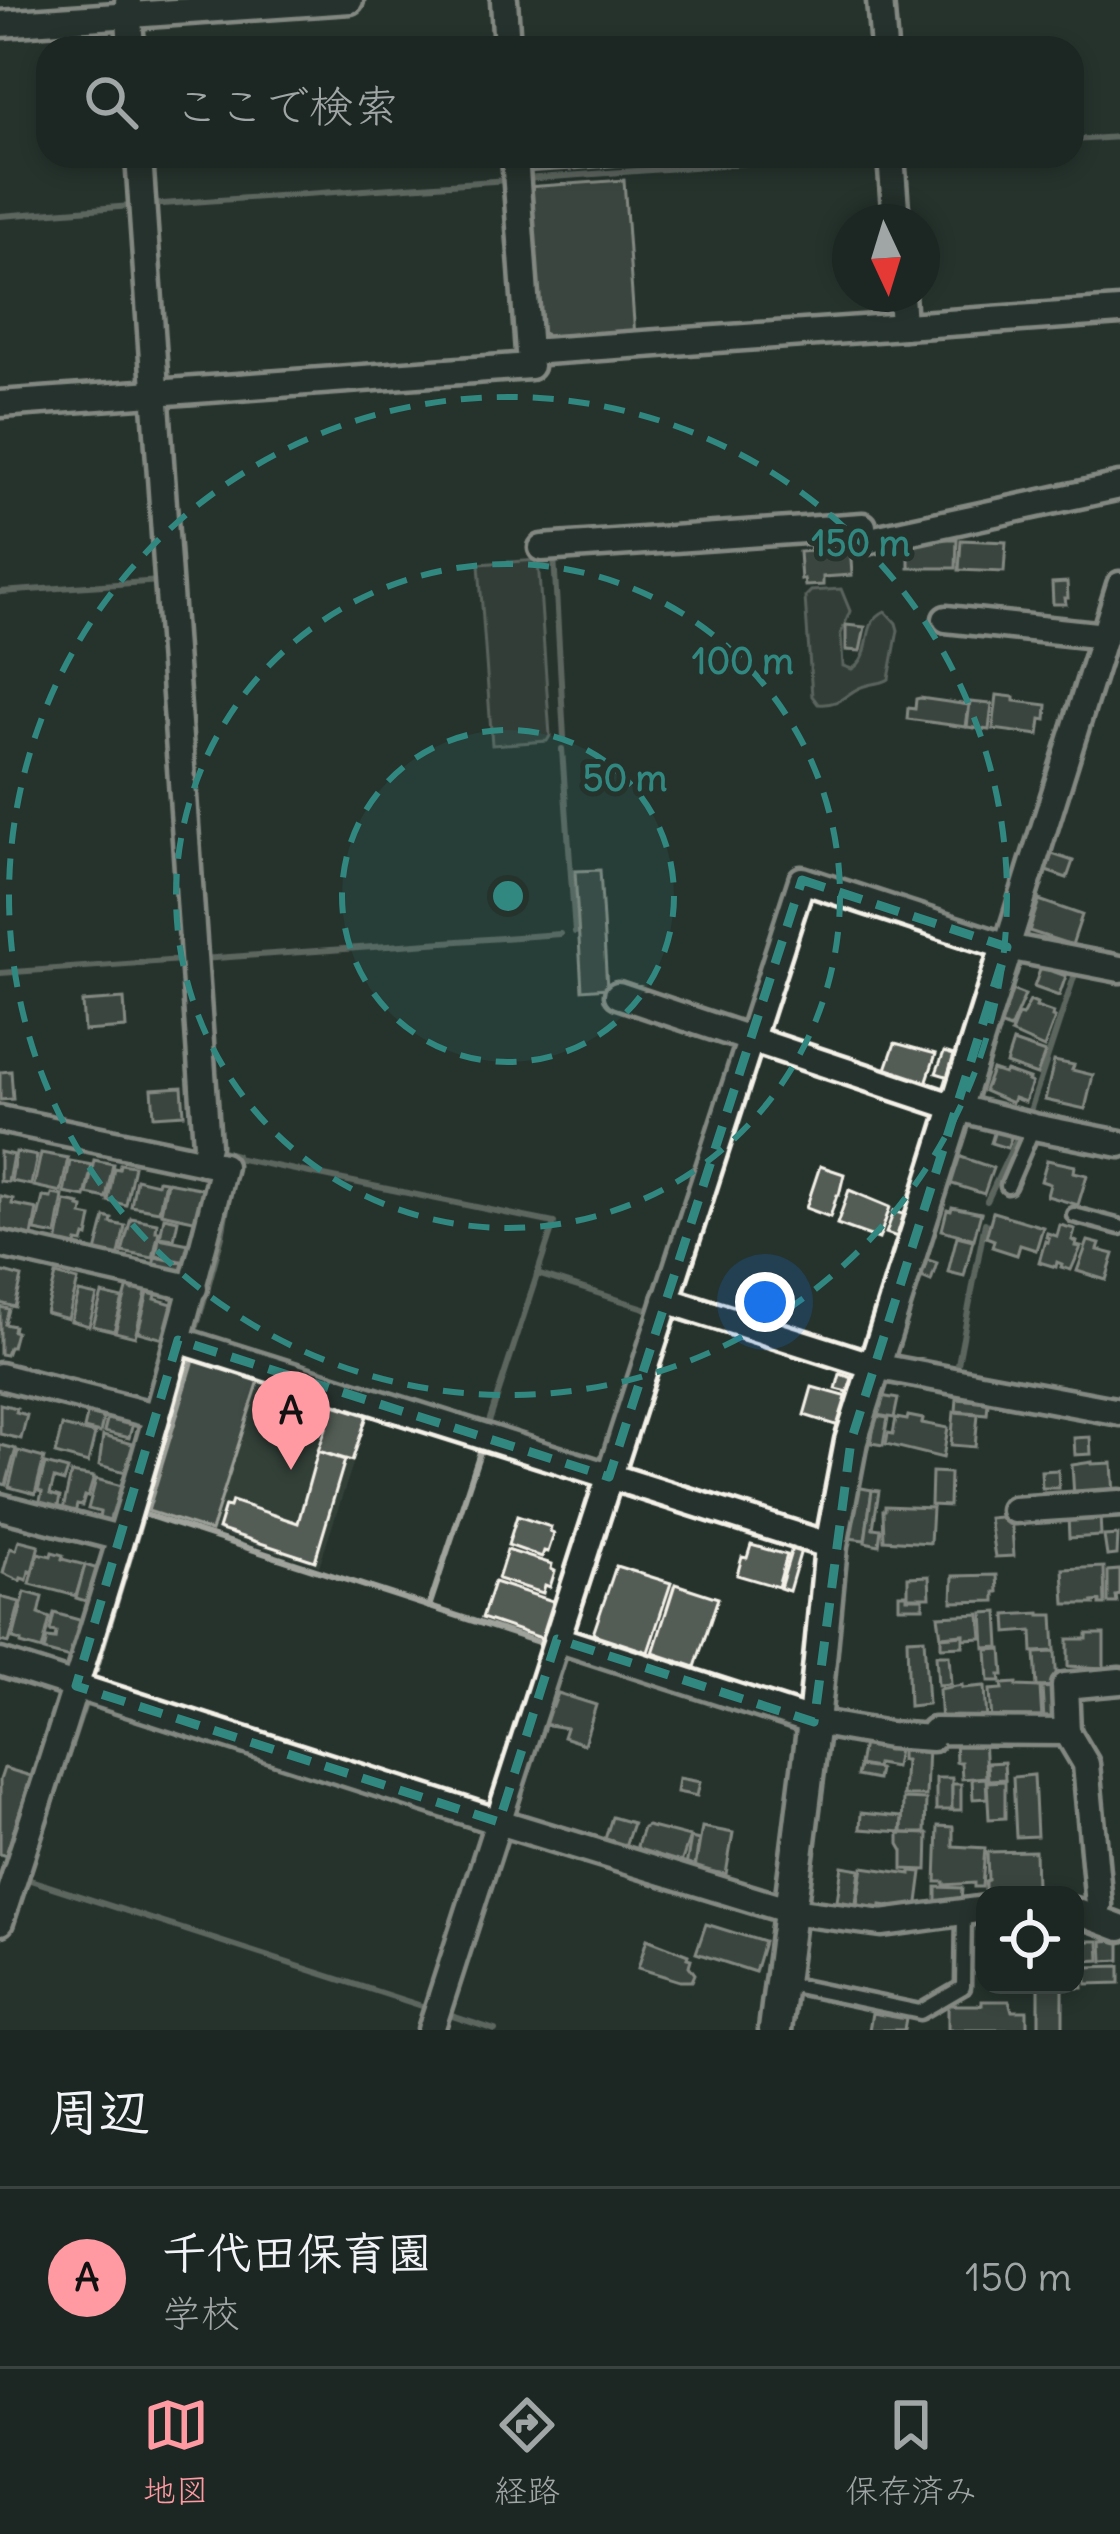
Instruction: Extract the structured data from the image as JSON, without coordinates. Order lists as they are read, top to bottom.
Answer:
{
  "north": "bottom",
  "page": {
    "search": "ここで検索",
    "pins": "A",
    "heading": "周辺",
    "list": [
      {
        "mark": "A",
        "name": "千代田保育園",
        "note": "学校",
        "value": "150 m"
      }
    ],
    "nav": ["地図", "経路", "保存済み"]
  },
  "rings": ["150 m", "100 m", "50 m"]
}
